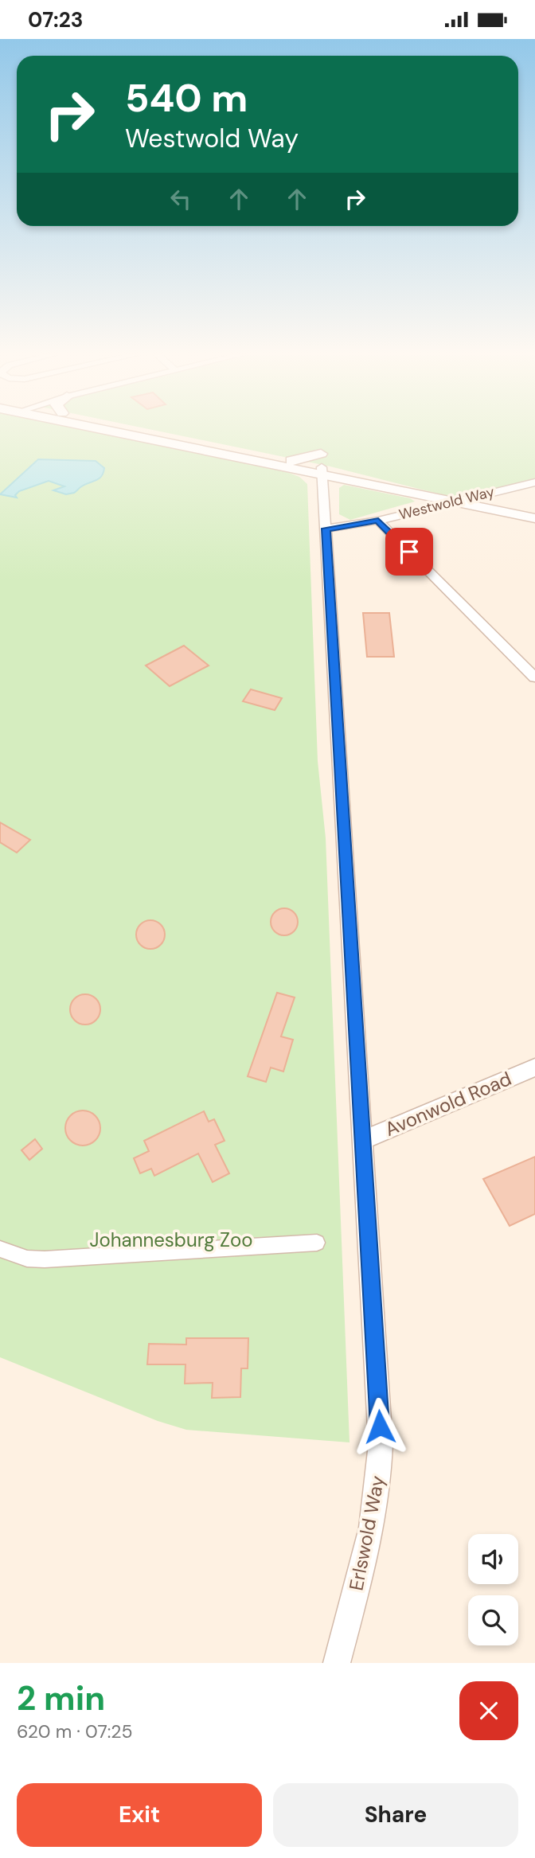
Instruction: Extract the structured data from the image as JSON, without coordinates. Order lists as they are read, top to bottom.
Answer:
{
  "streets": {
    "street": ["Westwold Way", "Avonwold Road", "Erlswold Way"]
  },
  "crossings": [
    ["Westwold Way", "Erlswold Way"],
    ["Avonwold Road", "Erlswold Way"]
  ],
  "parks": ["Johannesburg Zoo"],
  "page": {
    "status": "07:23",
    "turn": ["540 m", "Westwold Way"],
    "heading": ["2 min", "620 m · 07:25"],
    "buttons": ["Exit", "Share"]
  }
}
